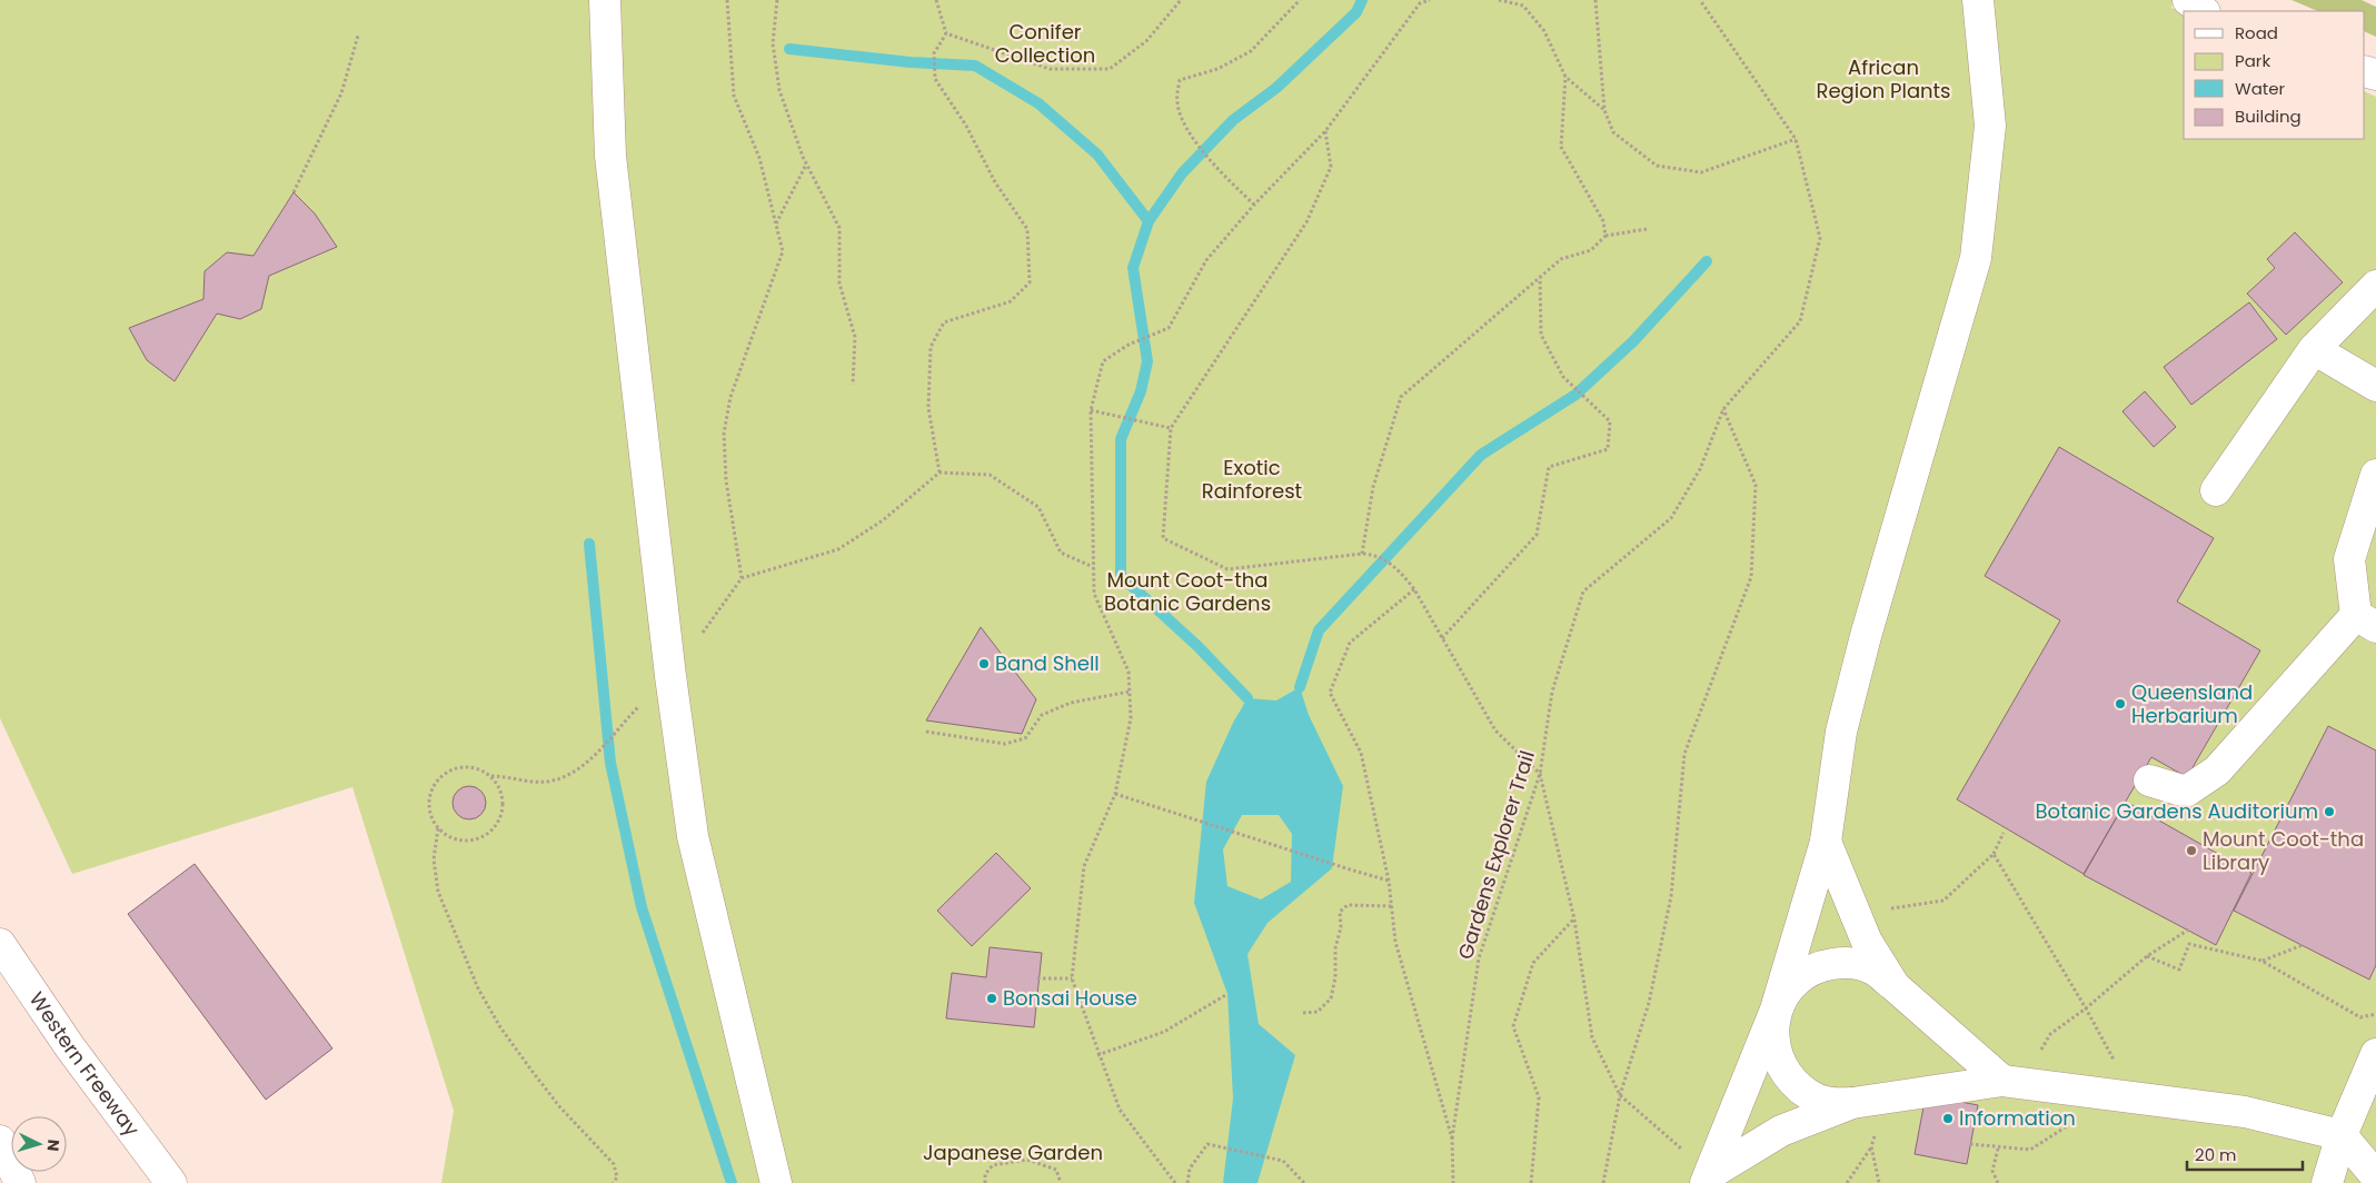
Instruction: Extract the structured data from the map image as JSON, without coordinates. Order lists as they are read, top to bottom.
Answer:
{
  "streets": {
    "main road": ["Western Freeway"],
    "path": ["Gardens Explorer Trail"]
  },
  "parks": [
    "Conifer Collection",
    "African Region Plants",
    "Exotic Rainforest",
    "Mount Coot-tha Botanic Gardens",
    "Japanese Garden"
  ],
  "places": [
    "Band Shell",
    "Queensland Herbarium",
    "Botanic Gardens Auditorium",
    "Mount Coot-tha Library",
    "Bonsai House",
    "Information"
  ],
  "legend": [
    "Road",
    "Park",
    "Water",
    "Building"
  ],
  "scale_bar": "20 m",
  "north": "right"
}
